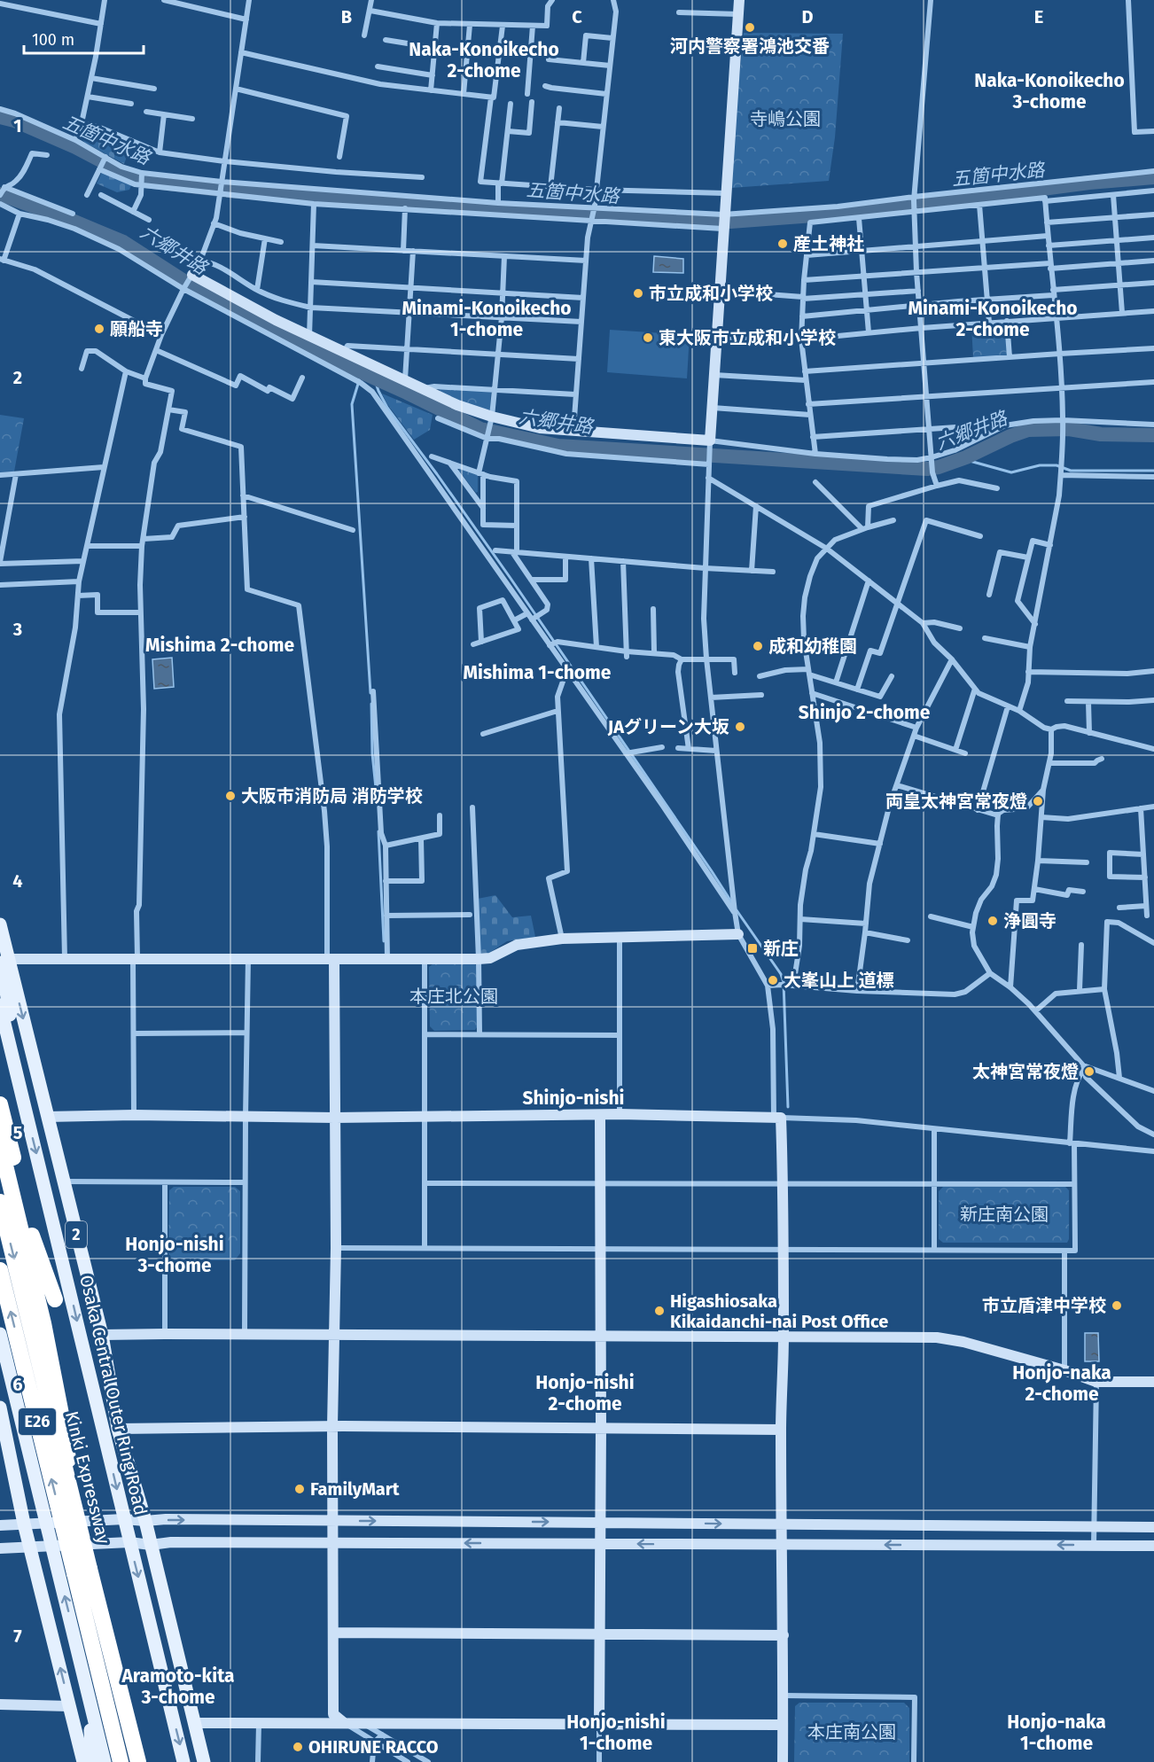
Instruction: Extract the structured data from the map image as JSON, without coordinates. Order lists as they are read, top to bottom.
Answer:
{
  "streets": {
    "highway": ["E26", "Kinki Expressway"],
    "main road": ["2", "Osaka Central Outer Ring Road"]
  },
  "districts": [
    "Naka-Konoikecho 2-chome",
    "Naka-Konoikecho 3-chome",
    "Minami-Konoikecho 1-chome",
    "Minami-Konoikecho 2-chome",
    "Mishima 2-chome",
    "Mishima 1-chome",
    "Shinjo 2-chome",
    "Shinjo-nishi",
    "Honjo-nishi 3-chome",
    "Honjo-naka 2-chome",
    "Honjo-nishi 2-chome",
    "Aramoto-kita 3-chome",
    "Honjo-nishi 1-chome",
    "Honjo-naka 1-chome"
  ],
  "water": ["五箇中水路", "六郷井路"],
  "parks": [
    "寺嶋公園",
    "本庄北公園",
    "新庄南公園",
    "本庄南公園"
  ],
  "places": {
    "other": [
      "河内警察署鴻池交番",
      "産土神社",
      "市立成和小学校",
      "願船寺",
      "東大阪市立成和小学校",
      "成和幼稚園",
      "JAグリーン大坂",
      "大阪市消防局 消防学校",
      "両皇太神宮常夜燈",
      "浄圓寺",
      "大峯山上 道標",
      "太神宮常夜燈",
      "市立盾津中学校",
      "Higashiosaka Kikaidanchi-nai Post Office",
      "FamilyMart",
      "OHIRUNE RACCO"
    ],
    "transit": ["新庄"]
  },
  "scale_bar": "100 m",
  "grid": {
    "columns": [
      "B",
      "C",
      "D",
      "E"
    ],
    "rows": [
      "1",
      "2",
      "3",
      "4",
      "5",
      "6",
      "7"
    ]
  }
}
